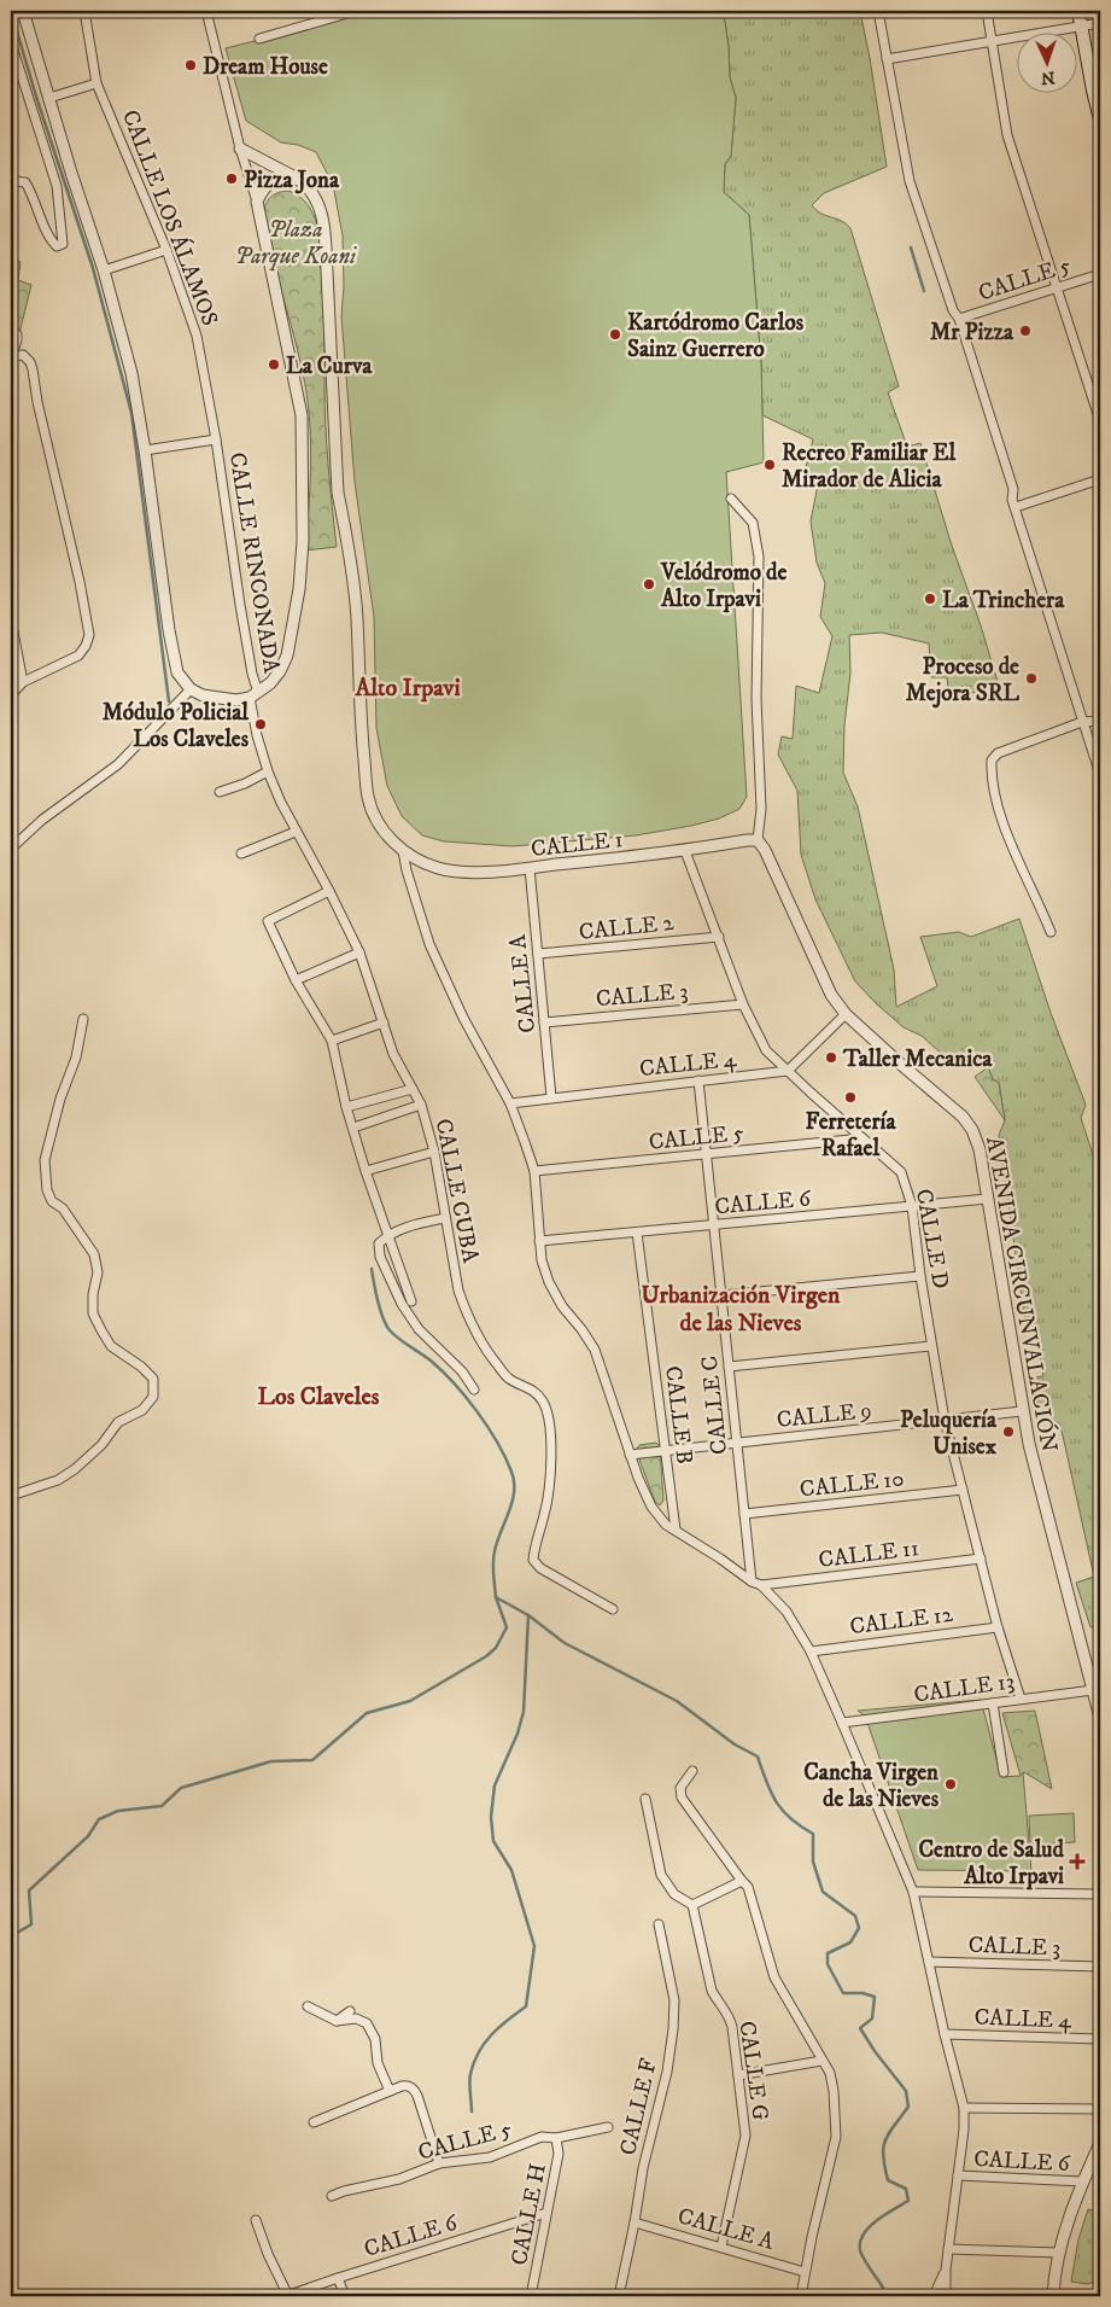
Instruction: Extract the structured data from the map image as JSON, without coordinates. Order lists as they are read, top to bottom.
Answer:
{
  "streets": {
    "street": [
      "CALLE LOS ÁLAMOS",
      "CALLE 5",
      "CALLE RINCONADA",
      "CALLE 1",
      "CALLE 2",
      "CALLE A",
      "CALLE 3",
      "CALLE 4",
      "CALLE CUBA",
      "CALLE 6",
      "CALLE D",
      "AVENIDA CIRCUNVALACIÓN",
      "CALLE C",
      "CALLE 9",
      "CALLE B",
      "CALLE 10",
      "CALLE 11",
      "CALLE 12",
      "CALLE 13",
      "CALLE G",
      "CALLE F",
      "CALLE H"
    ]
  },
  "crossings": [
    ["CALLE LOS ÁLAMOS", "CALLE RINCONADA"],
    ["CALLE 5", "CALLE D"],
    ["CALLE 5", "CALLE C"],
    ["CALLE 5", "CALLE H"],
    ["CALLE RINCONADA", "CALLE CUBA"],
    ["CALLE 1", "CALLE A"],
    ["CALLE 1", "CALLE D"],
    ["CALLE 1", "AVENIDA CIRCUNVALACIÓN"],
    ["CALLE 2", "CALLE A"],
    ["CALLE 2", "CALLE D"],
    ["CALLE A", "CALLE 3"],
    ["CALLE A", "CALLE 4"],
    ["CALLE A", "CALLE G"],
    ["CALLE A", "CALLE F"],
    ["CALLE 3", "CALLE D"],
    ["CALLE 4", "CALLE D"],
    ["CALLE 4", "CALLE C"],
    ["CALLE 6", "CALLE D"],
    ["CALLE 6", "AVENIDA CIRCUNVALACIÓN"],
    ["CALLE 6", "CALLE C"],
    ["CALLE 6", "CALLE B"],
    ["CALLE 6", "CALLE H"],
    ["CALLE D", "CALLE 9"],
    ["CALLE D", "CALLE 10"],
    ["CALLE D", "CALLE 11"],
    ["CALLE D", "CALLE 12"],
    ["CALLE D", "CALLE 13"],
    ["AVENIDA CIRCUNVALACIÓN", "CALLE 9"],
    ["AVENIDA CIRCUNVALACIÓN", "CALLE 13"],
    ["CALLE C", "CALLE 9"],
    ["CALLE C", "CALLE 10"],
    ["CALLE 9", "CALLE B"]
  ],
  "districts": ["Alto Irpavi", "Urbanización Virgen de las Nieves", "Los Claveles"],
  "parks": ["Plaza Parque Koani"],
  "places": {
    "other": [
      "Dream House",
      "Pizza Jona",
      "Mr Pizza",
      "Kartódromo Carlos Sainz Guerrero",
      "La Curva",
      "Recreo Familiar El Mirador de Alicia",
      "Velódromo de Alto Irpavi",
      "La Trinchera",
      "Proceso de Mejora SRL",
      "Módulo Policial Los Claveles",
      "Taller Mecanica",
      "Ferretería Rafael",
      "Peluquería Unisex",
      "Cancha Virgen de las Nieves"
    ],
    "health": ["Centro de Salud Alto Irpavi"]
  },
  "north": "bottom"
}
